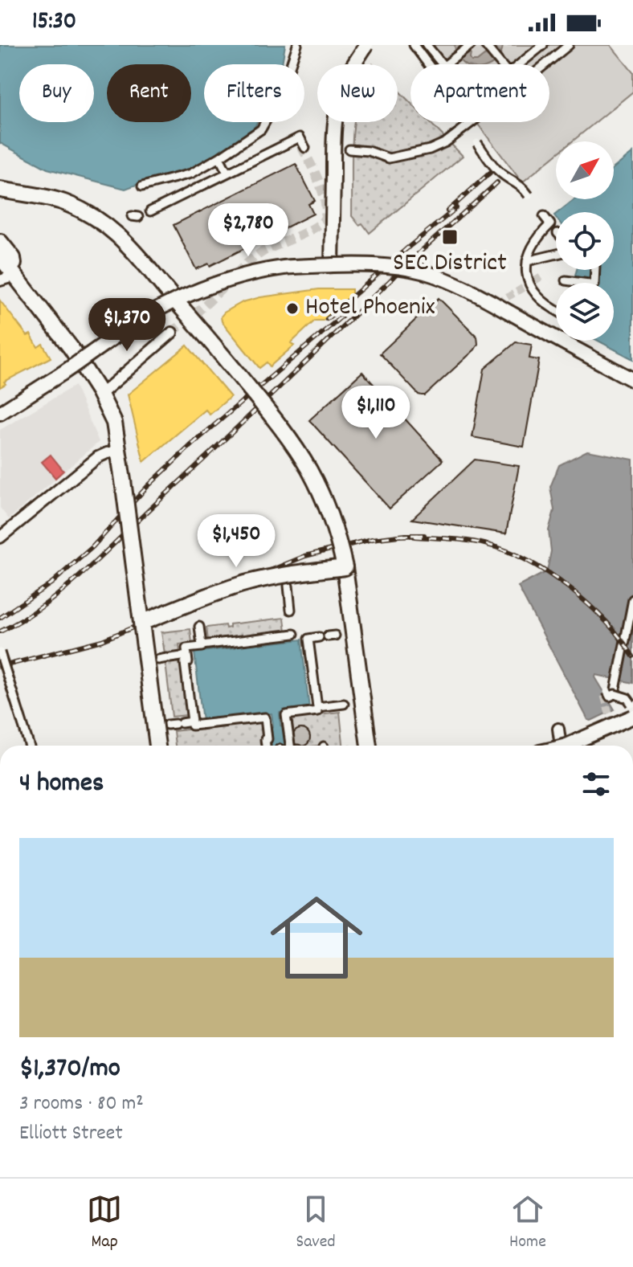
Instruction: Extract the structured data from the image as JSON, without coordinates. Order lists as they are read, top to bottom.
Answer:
{
  "places": {
    "transit": ["SEC District"],
    "other": ["Hotel Phoenix"]
  },
  "north": "top right",
  "page": {
    "status": "15:30",
    "chip": [
      "Buy",
      "Rent",
      "Filters",
      "New",
      "Apartment"
    ],
    "price": [
      "$2,780",
      "$1,370",
      "$1,110",
      "$1,450"
    ],
    "heading": "4 homes",
    "list": [
      {
        "name": "$1,370/mo",
        "note": "3 rooms · 80 m² · Elliott Street"
      }
    ],
    "tabs": ["Map", "Saved", "Home"]
  }
}
